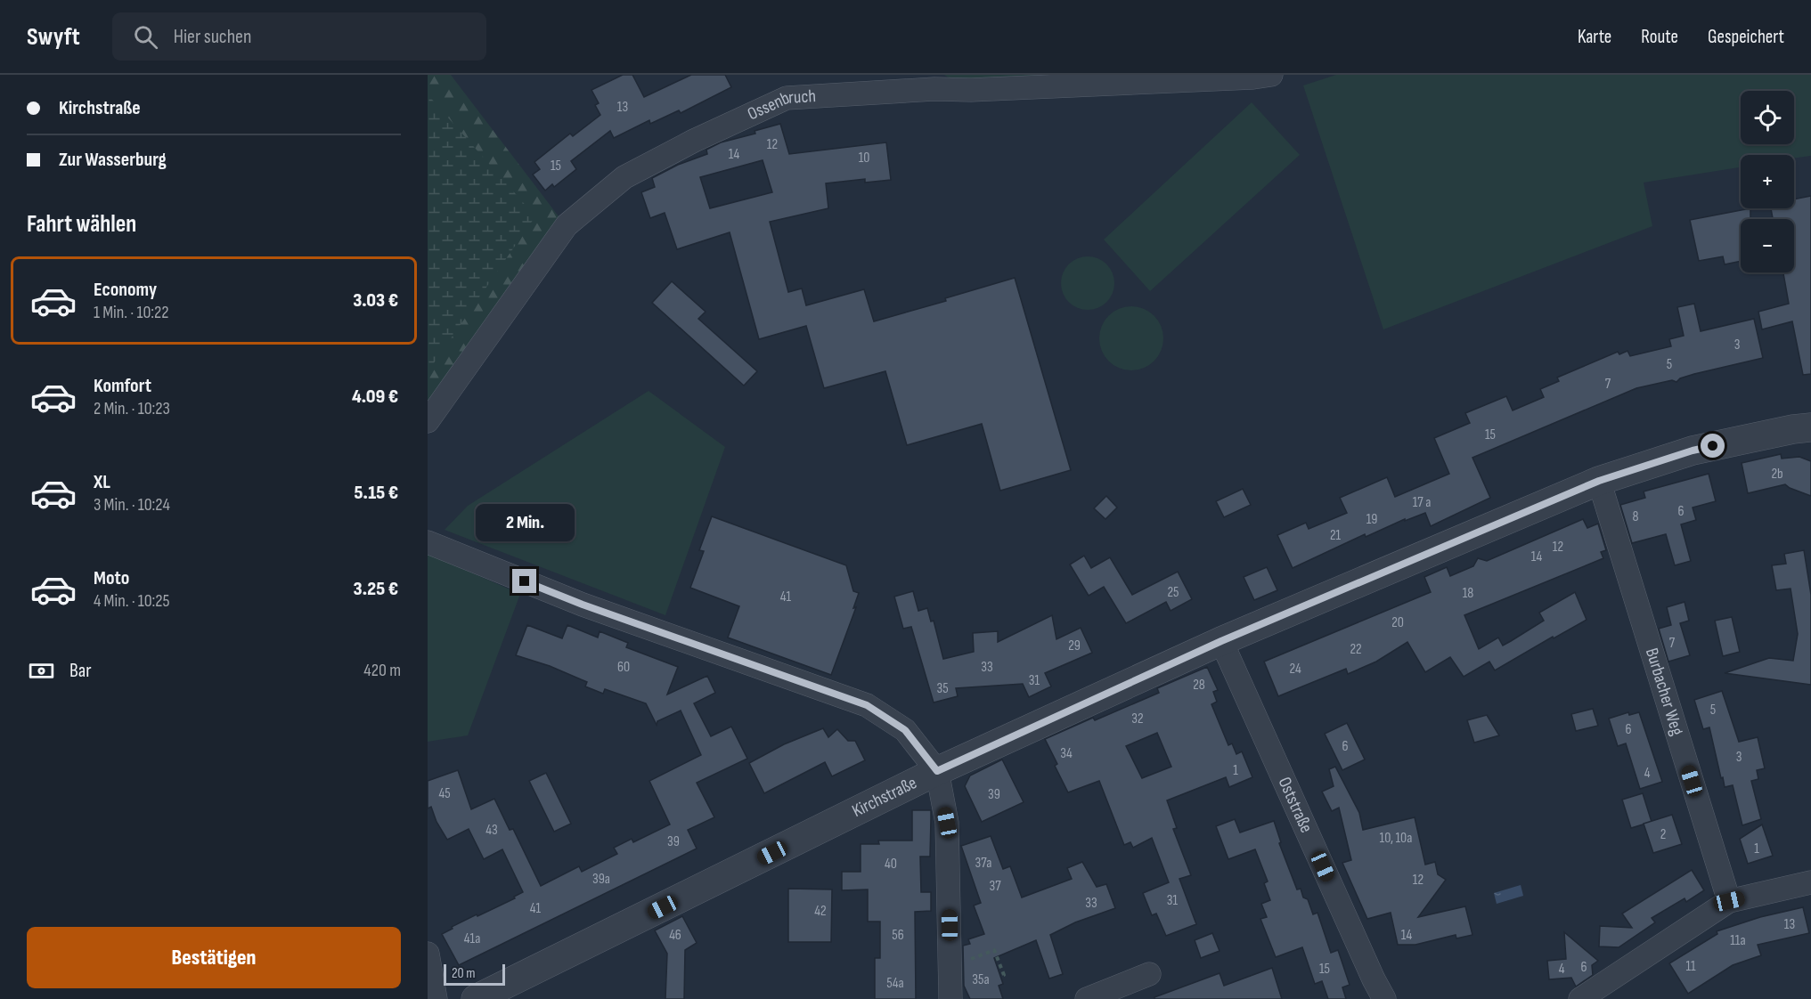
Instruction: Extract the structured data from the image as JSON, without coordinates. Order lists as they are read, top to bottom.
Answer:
{
  "streets": {
    "street": [
      "Ossenbruch",
      "Burbacher Weg",
      "Kirchstraße",
      "Oststraße"
    ]
  },
  "crossings": [
    ["Burbacher Weg", "Kirchstraße"],
    ["Kirchstraße", "Oststraße"]
  ],
  "house_numbers": [
    "13",
    "12",
    "14",
    "10",
    "15",
    "3",
    "5",
    "7",
    "15",
    "2b",
    "17 a",
    "6",
    "8",
    "19",
    "21",
    "12",
    "14",
    "25",
    "18",
    "41",
    "20",
    "7",
    "29",
    "22",
    "60",
    "33",
    "24",
    "31",
    "28",
    "35",
    "5",
    "32",
    "6",
    "6",
    "34",
    "3",
    "1",
    "4",
    "45",
    "39",
    "43",
    "2",
    "10, 10a",
    "39",
    "1",
    "37a",
    "40",
    "39a",
    "12",
    "37",
    "31",
    "33",
    "41",
    "42",
    "13",
    "46",
    "56",
    "14",
    "41a",
    "11a",
    "11",
    "6",
    "15",
    "4",
    "35a",
    "54a"
  ],
  "scale_bar": "20 m",
  "page": {
    "header": "Swyft",
    "search": "Hier suchen",
    "nav": ["Karte", "Route", "Gespeichert"],
    "banner": ["Kirchstraße", "Zur Wasserburg"],
    "map_buttons": ["+", "−"],
    "heading": "Fahrt wählen",
    "list": [
      {
        "name": "Economy",
        "note": "1 Min. · 10:22",
        "value": "3.03 €"
      },
      {
        "name": "Komfort",
        "note": "2 Min. · 10:23",
        "value": "4.09 €"
      },
      {
        "name": "XL",
        "note": "3 Min. · 10:24",
        "value": "5.15 €"
      },
      {
        "name": "Moto",
        "note": "4 Min. · 10:25",
        "value": "3.25 €"
      }
    ],
    "bubble": "2 Min.",
    "pay": ["Bar", "420 m"],
    "buttons": "Bestätigen",
    "scale": "20 m"
  }
}
